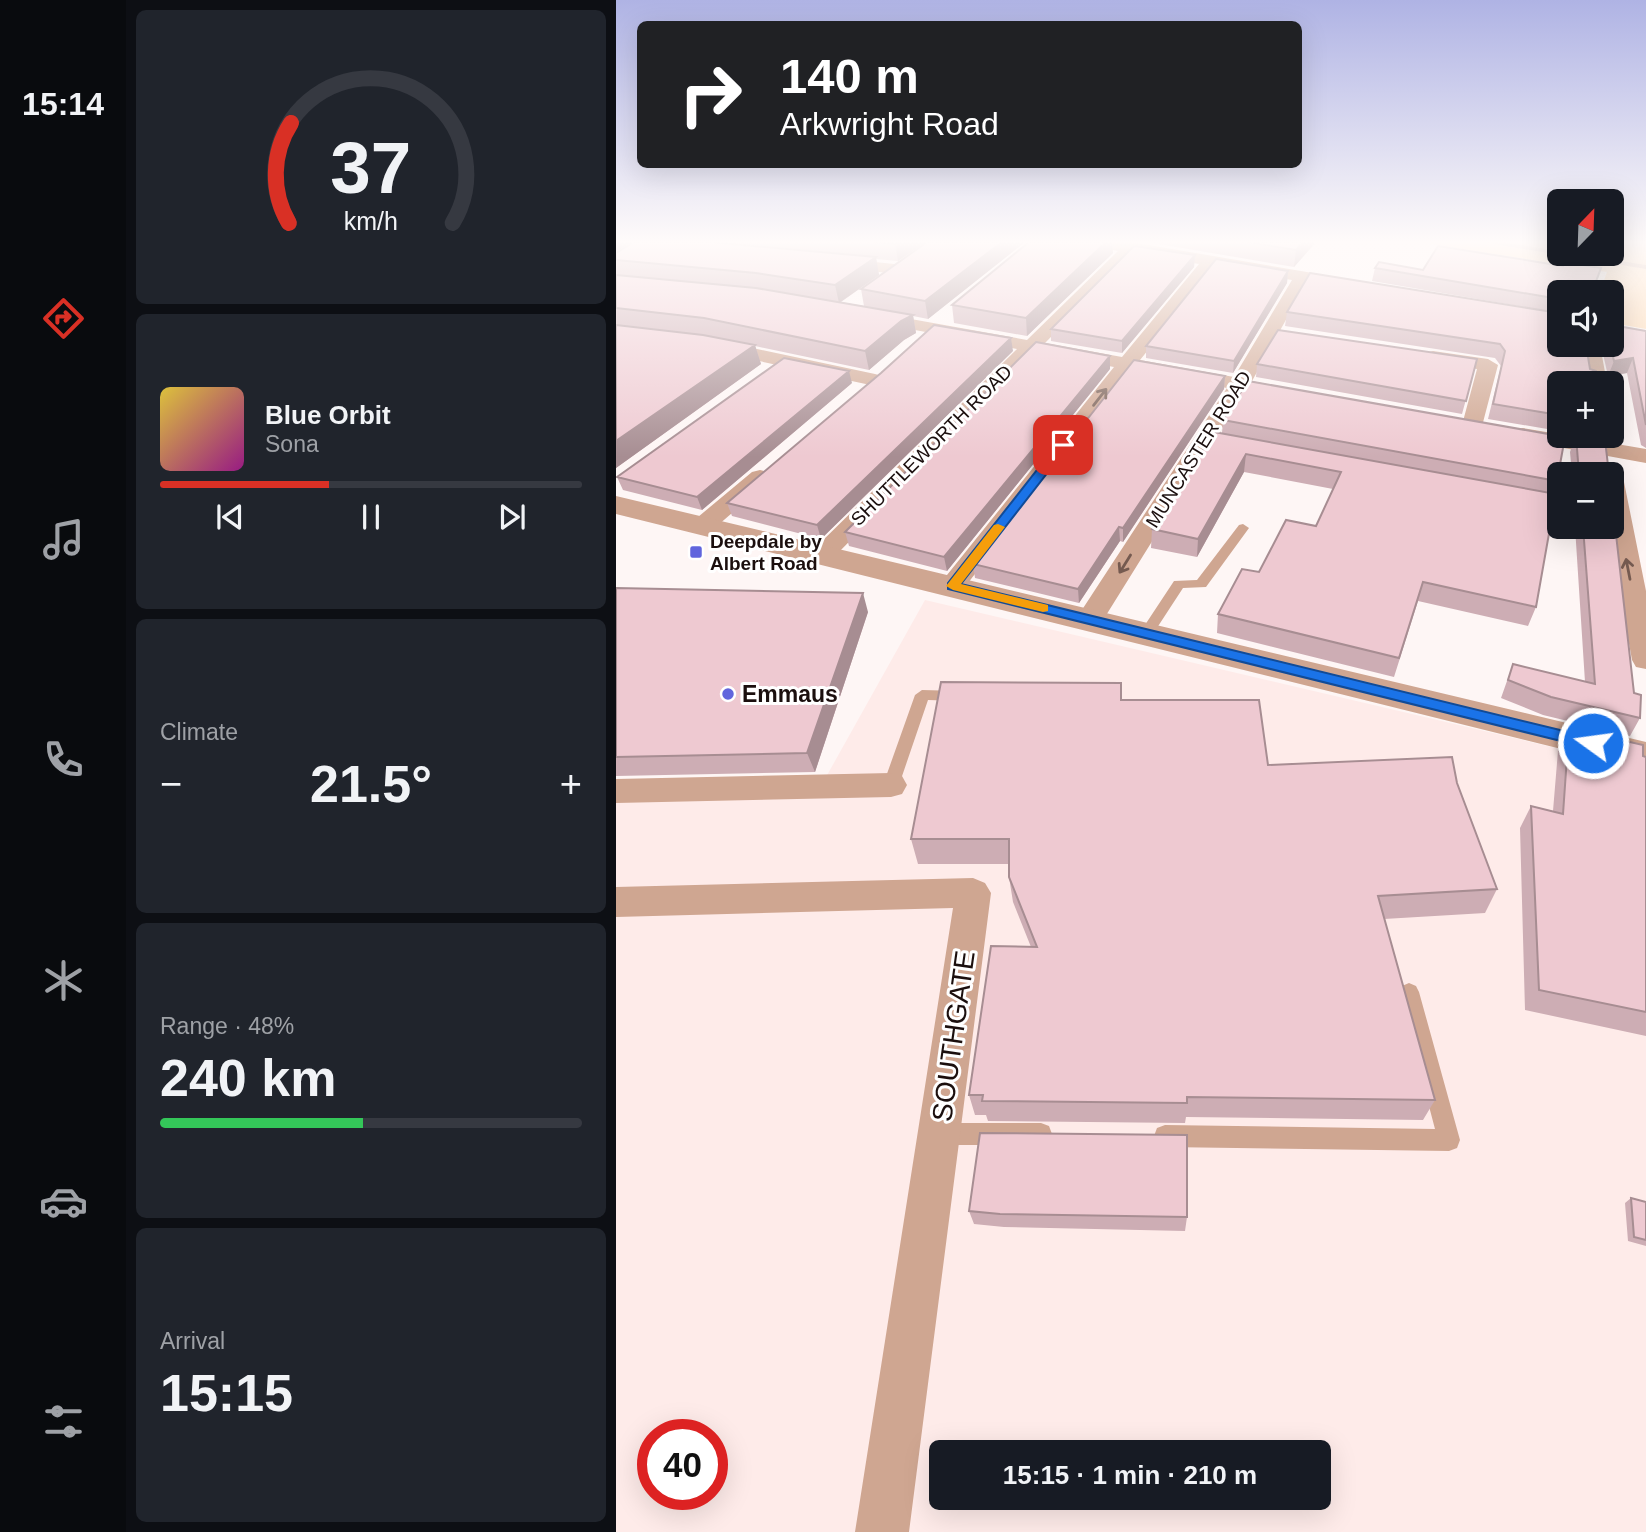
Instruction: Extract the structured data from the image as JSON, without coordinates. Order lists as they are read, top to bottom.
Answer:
{
  "streets": {
    "street": ["SHUTTLEWORTH ROAD", "MUNCASTER ROAD", "SOUTHGATE"]
  },
  "places": {
    "transit": ["Deepdale by Albert Road"],
    "other": ["Emmaus"]
  },
  "north": "top right",
  "page": {
    "tabs": "15:14",
    "turn": ["140 m", "Arkwright Road"],
    "map_buttons": ["+", "−"],
    "song": ["Blue Orbit", "Sona"],
    "tile": [
      "Climate",
      ["Range · 48%", "240 km"],
      ["Arrival", "15:15"]
    ],
    "heat": ["−", "21.5°", "+"],
    "limit": "40",
    "trip": "15:15 · 1 min · 210 m",
    "gauge": ["37", "km/h"]
  }
}
